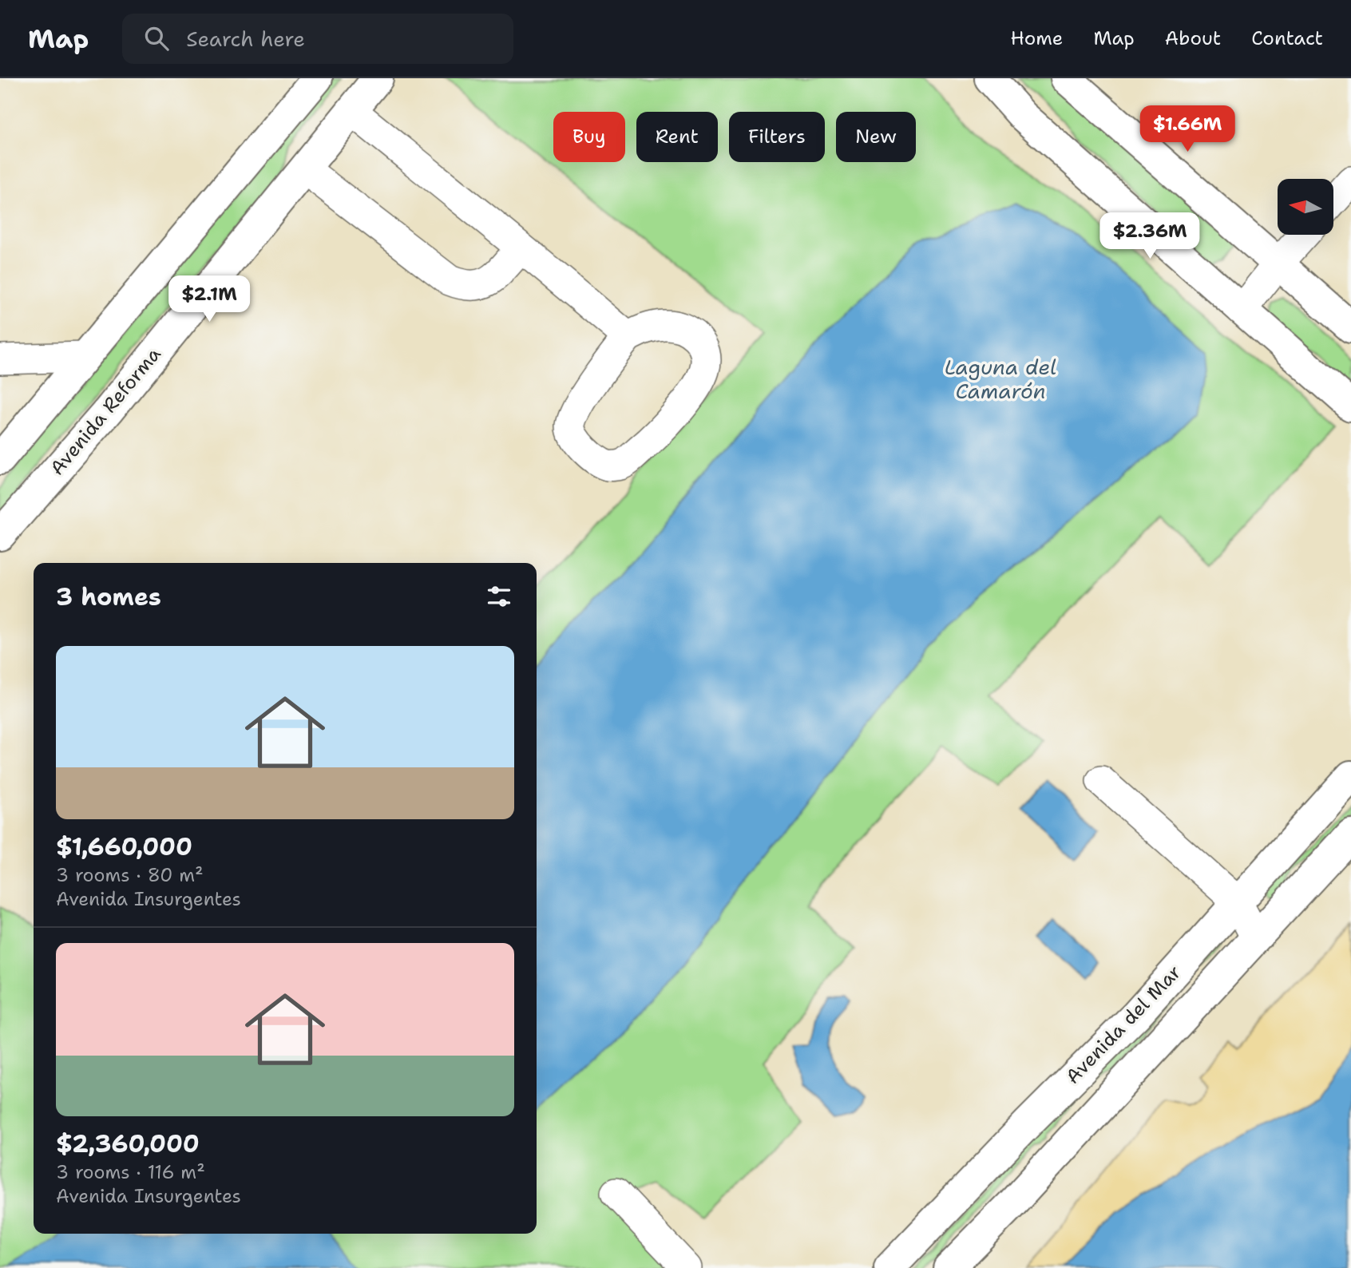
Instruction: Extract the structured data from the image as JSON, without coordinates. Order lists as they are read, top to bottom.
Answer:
{
  "streets": {
    "main road": ["Avenida Reforma", "Avenida del Mar"]
  },
  "water": ["Laguna del Camarón"],
  "north": "left",
  "page": {
    "header": "Map",
    "search": "Search here",
    "nav": [
      "Home",
      "Map",
      "About",
      "Contact"
    ],
    "price": ["$1.66M", "$2.36M", "$2.1M"],
    "chip": [
      "Buy",
      "Rent",
      "Filters",
      "New"
    ],
    "heading": "3 homes",
    "list": [
      {
        "name": "$1,660,000",
        "note": "3 rooms · 80 m² · Avenida Insurgentes"
      },
      {
        "name": "$2,360,000",
        "note": "3 rooms · 116 m² · Avenida Insurgentes"
      }
    ]
  }
}
